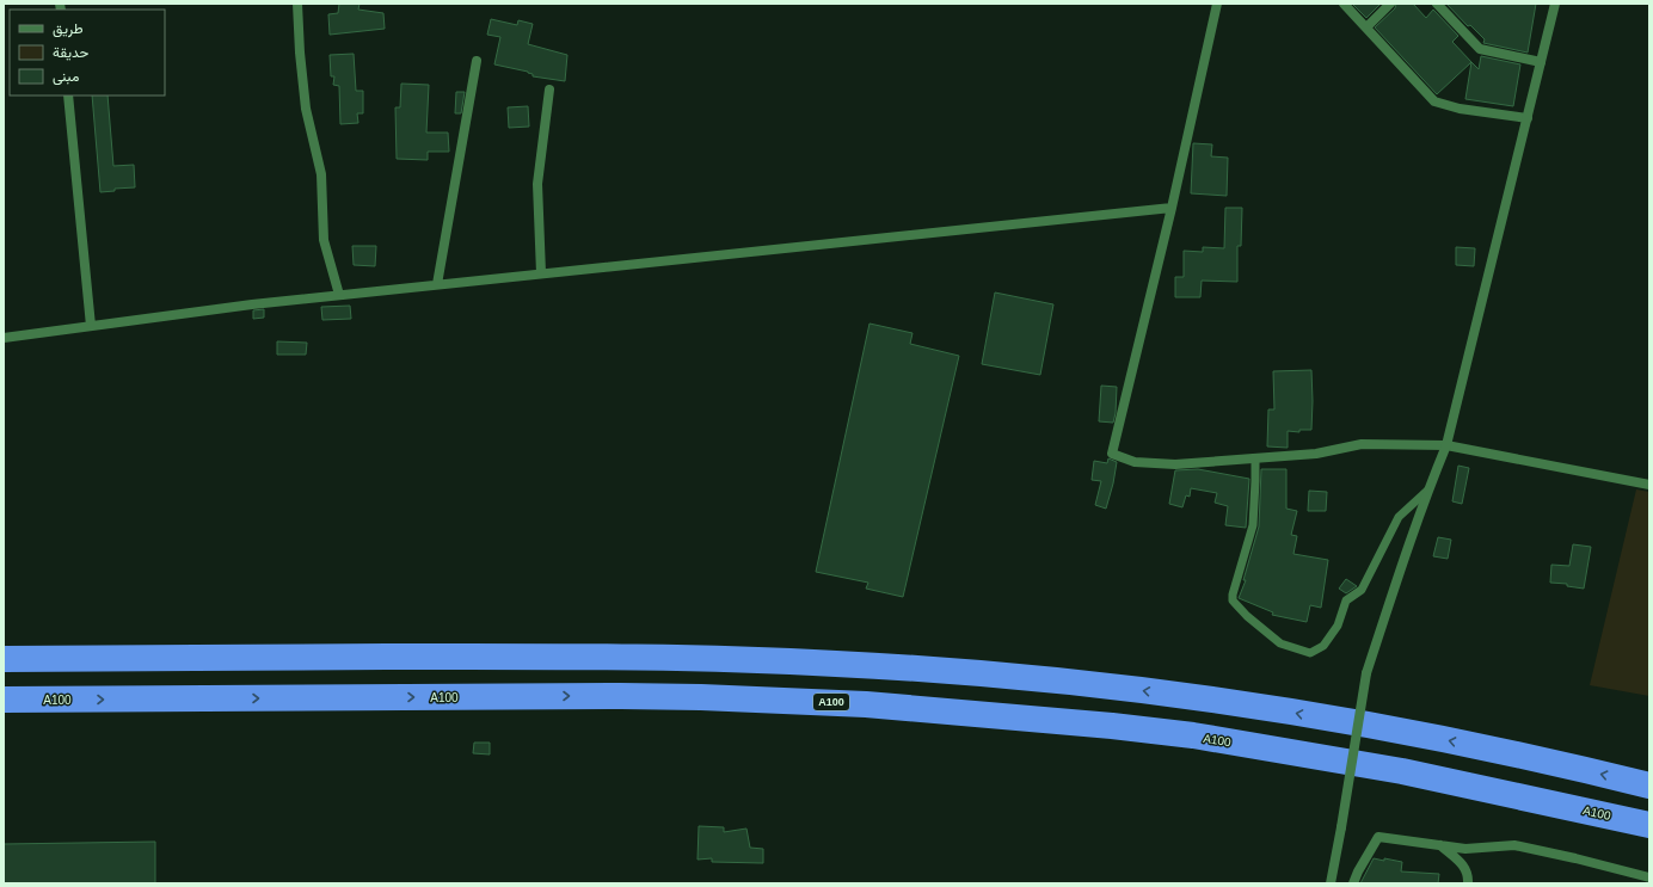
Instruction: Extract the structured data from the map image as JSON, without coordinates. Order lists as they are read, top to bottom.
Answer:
{
  "streets": {
    "highway": ["A100"]
  },
  "legend": ["طريق", "حديقة", "مبنى"]
}
